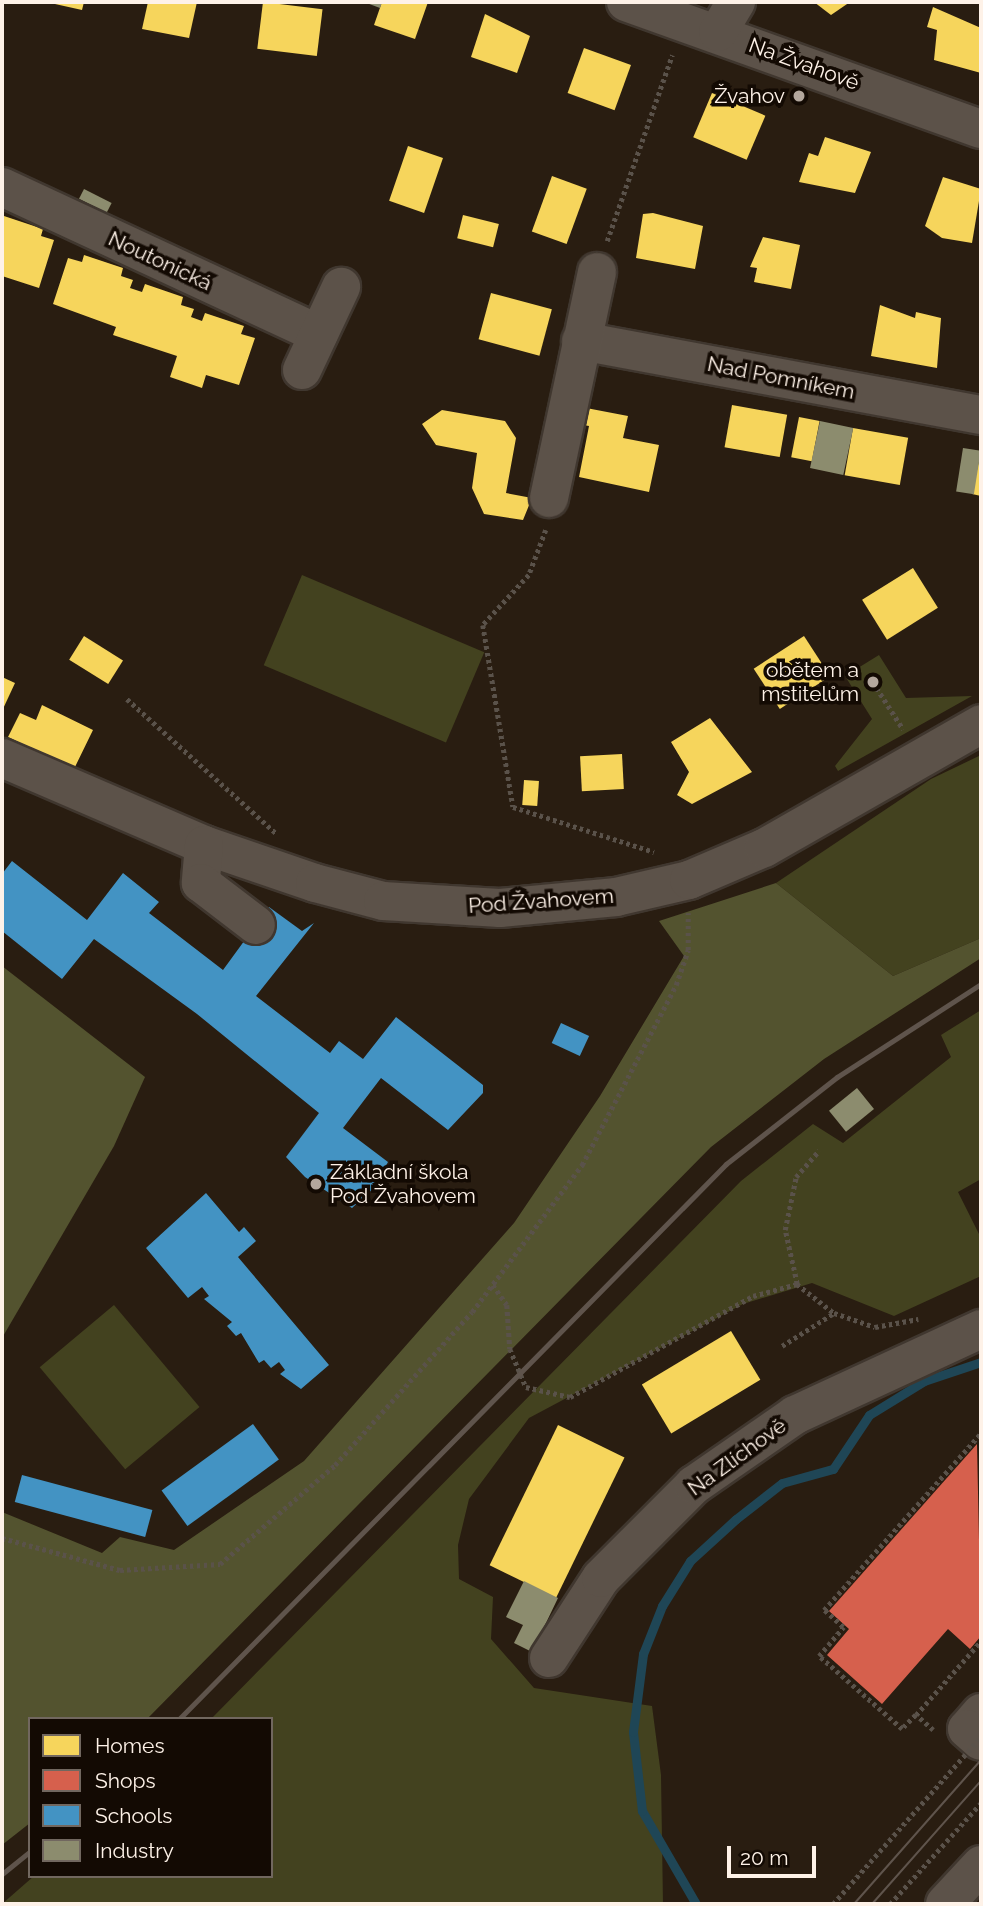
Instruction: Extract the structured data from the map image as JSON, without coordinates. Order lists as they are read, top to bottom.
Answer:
{
  "streets": {
    "street": [
      "Na Žvahově",
      "Noutonická",
      "Nad Pomníkem",
      "Pod Žvahovem",
      "Na Zlíchově"
    ]
  },
  "places": ["Žvahov", "obětem a mstitelům", "Základní škola Pod Žvahovem"],
  "legend": [
    "Homes",
    "Shops",
    "Schools",
    "Industry"
  ],
  "scale_bar": "20 m"
}
